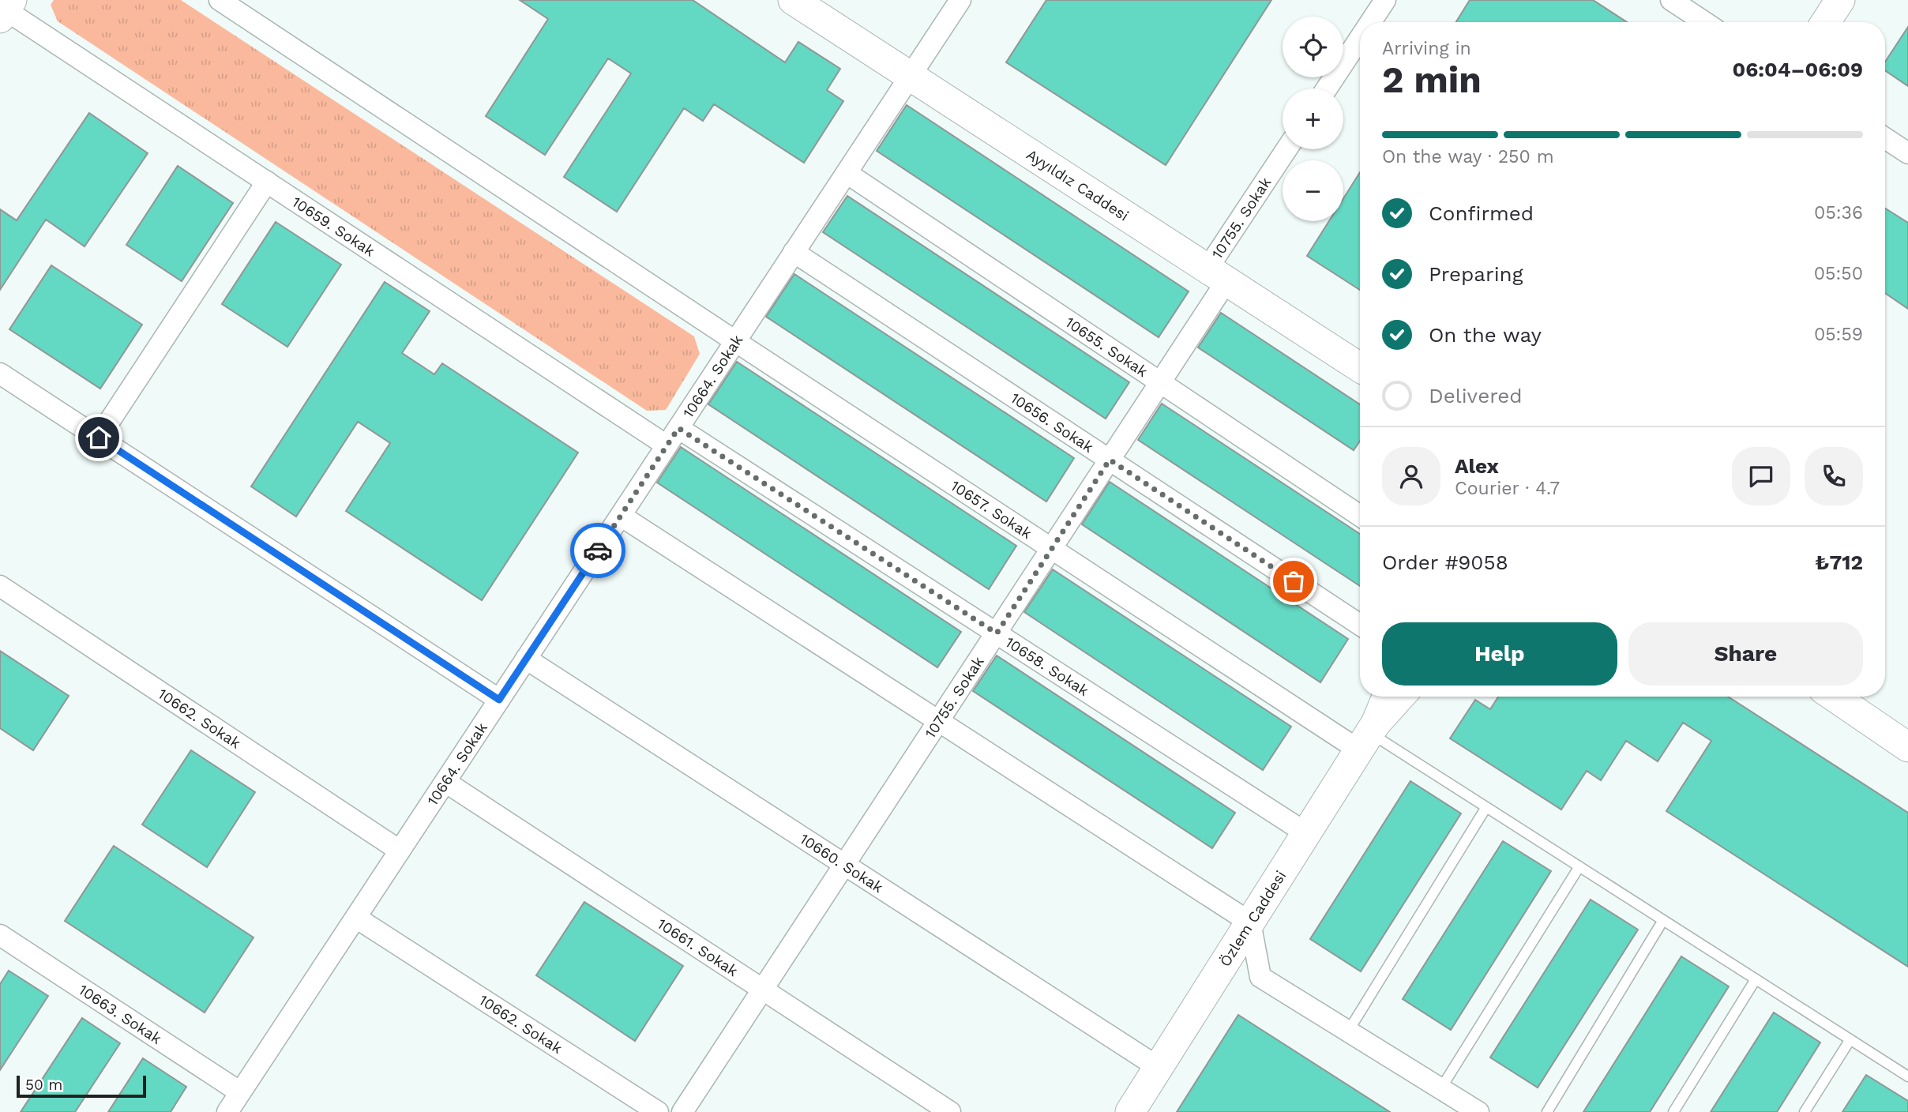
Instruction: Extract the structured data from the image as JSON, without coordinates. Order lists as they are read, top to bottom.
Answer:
{
  "streets": {
    "street": [
      "Ayyıldız Caddesi",
      "10755. Sokak",
      "10659. Sokak",
      "10655. Sokak",
      "10664. Sokak",
      "10656. Sokak",
      "10657. Sokak",
      "10658. Sokak",
      "10662. Sokak",
      "10660. Sokak",
      "Özlem Caddesi",
      "10661. Sokak",
      "10663. Sokak"
    ]
  },
  "crossings": [
    ["Ayyıldız Caddesi", "10755. Sokak"],
    ["Ayyıldız Caddesi", "10664. Sokak"],
    ["10755. Sokak", "10655. Sokak"],
    ["10755. Sokak", "10656. Sokak"],
    ["10755. Sokak", "10657. Sokak"],
    ["10755. Sokak", "10658. Sokak"],
    ["10755. Sokak", "10660. Sokak"],
    ["10755. Sokak", "10661. Sokak"],
    ["10659. Sokak", "10664. Sokak"],
    ["10655. Sokak", "10664. Sokak"],
    ["10664. Sokak", "10656. Sokak"],
    ["10664. Sokak", "10657. Sokak"],
    ["10664. Sokak", "10658. Sokak"],
    ["10664. Sokak", "10662. Sokak"],
    ["10664. Sokak", "10660. Sokak"],
    ["10664. Sokak", "10661. Sokak"],
    ["10664. Sokak", "10663. Sokak"],
    ["10657. Sokak", "Özlem Caddesi"],
    ["10658. Sokak", "Özlem Caddesi"],
    ["10660. Sokak", "Özlem Caddesi"]
  ],
  "scale_bar": "50 m",
  "page": {
    "map_buttons": ["+", "−"],
    "heading": ["2 min", "Arriving in", "06:04–06:09"],
    "panel": [
      "Alex",
      "Courier · 4.7",
      "Order #9058",
      "₺712"
    ],
    "bar": "On the way · 250 m",
    "list": [
      ["Confirmed", "05:36"],
      ["Preparing", "05:50"],
      ["On the way", "05:59"],
      "Delivered"
    ],
    "buttons": ["Help", "Share"],
    "scale": "50 m"
  }
}
